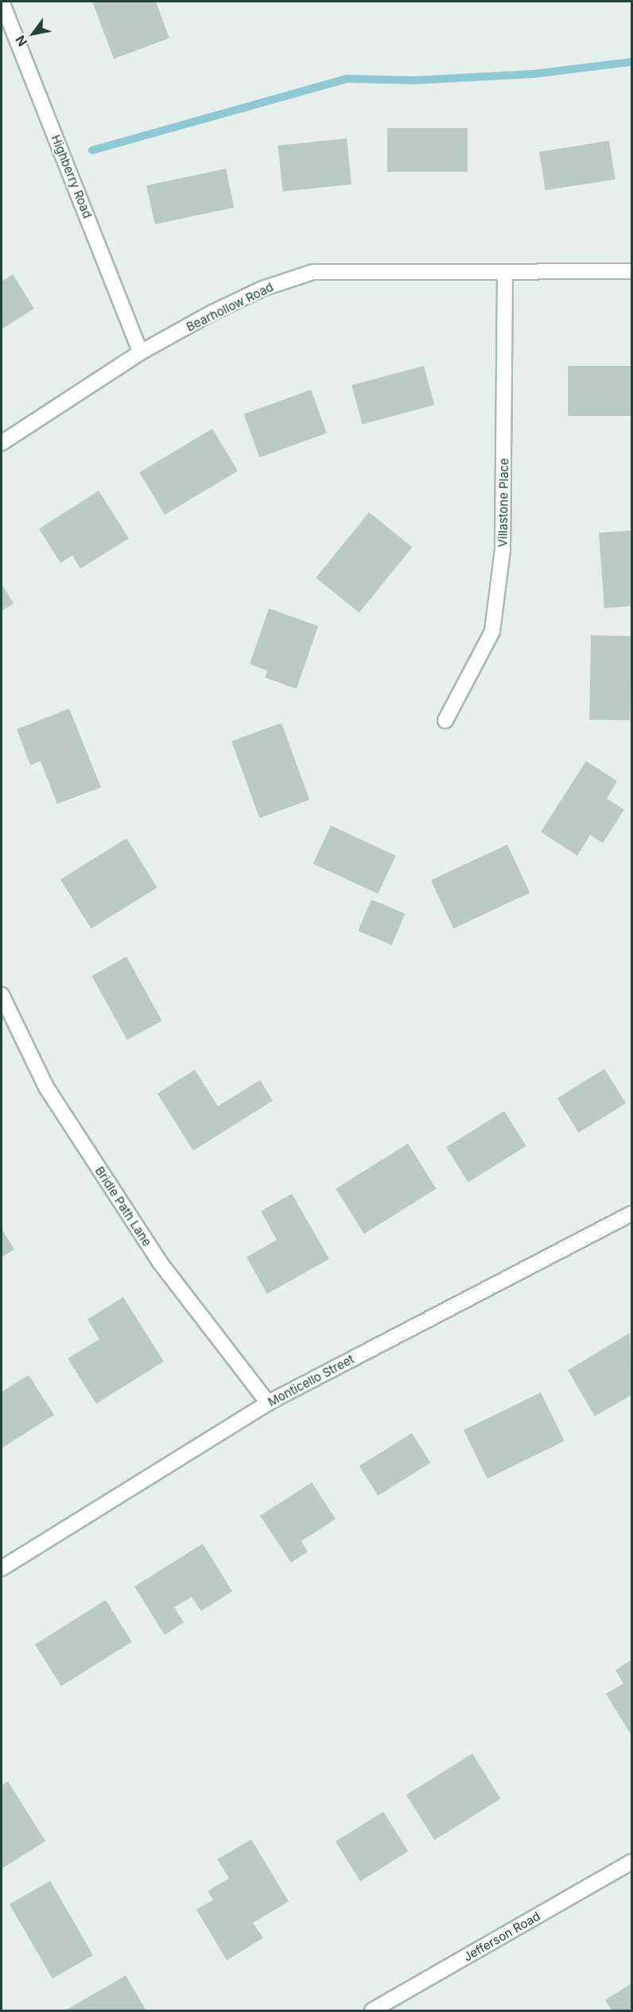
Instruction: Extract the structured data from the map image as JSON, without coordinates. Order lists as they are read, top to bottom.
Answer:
{
  "streets": {
    "street": [
      "Highberry Road",
      "Bearhollow Road",
      "Villastone Place",
      "Bridle Path Lane",
      "Monticello Street",
      "Jefferson Road"
    ]
  },
  "crossings": [
    ["Highberry Road", "Bearhollow Road"],
    ["Bearhollow Road", "Villastone Place"],
    ["Bridle Path Lane", "Monticello Street"]
  ],
  "north": "bottom left"
}
